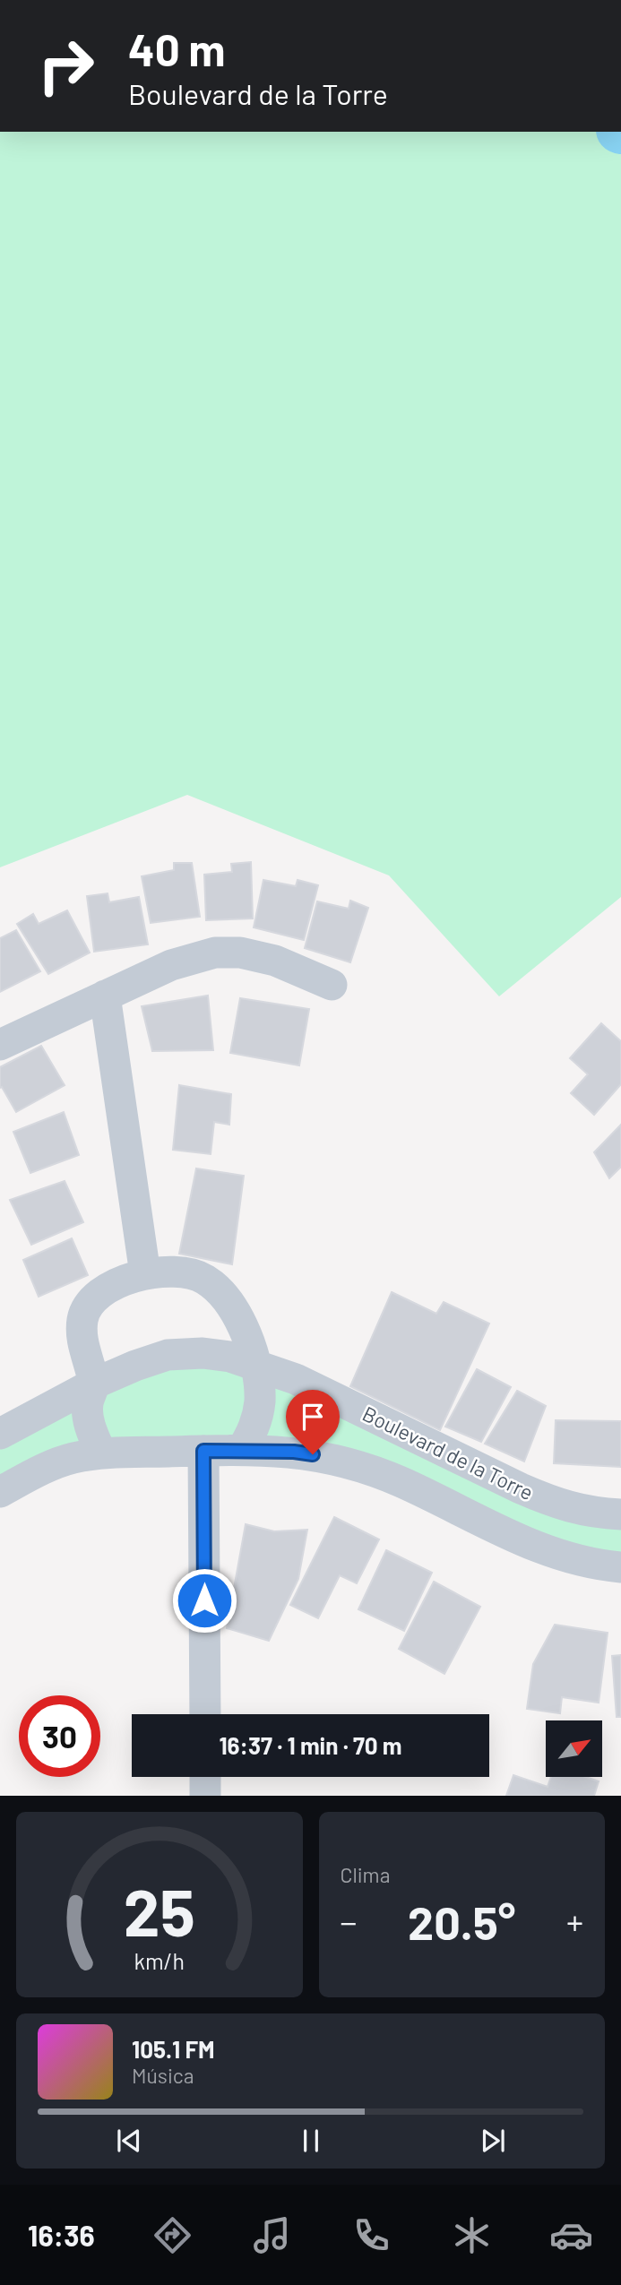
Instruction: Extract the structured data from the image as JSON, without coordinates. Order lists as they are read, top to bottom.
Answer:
{
  "streets": {
    "street": ["Boulevard de la Torre"]
  },
  "north": "top right",
  "page": {
    "turn": ["40 m", "Boulevard de la Torre"],
    "limit": "30",
    "trip": "16:37 · 1 min · 70 m",
    "tile": "Clima",
    "heat": ["−", "20.5°", "+"],
    "song": ["105.1 FM", "Música"],
    "tabs": "16:36",
    "gauge": ["25", "km/h"]
  }
}
